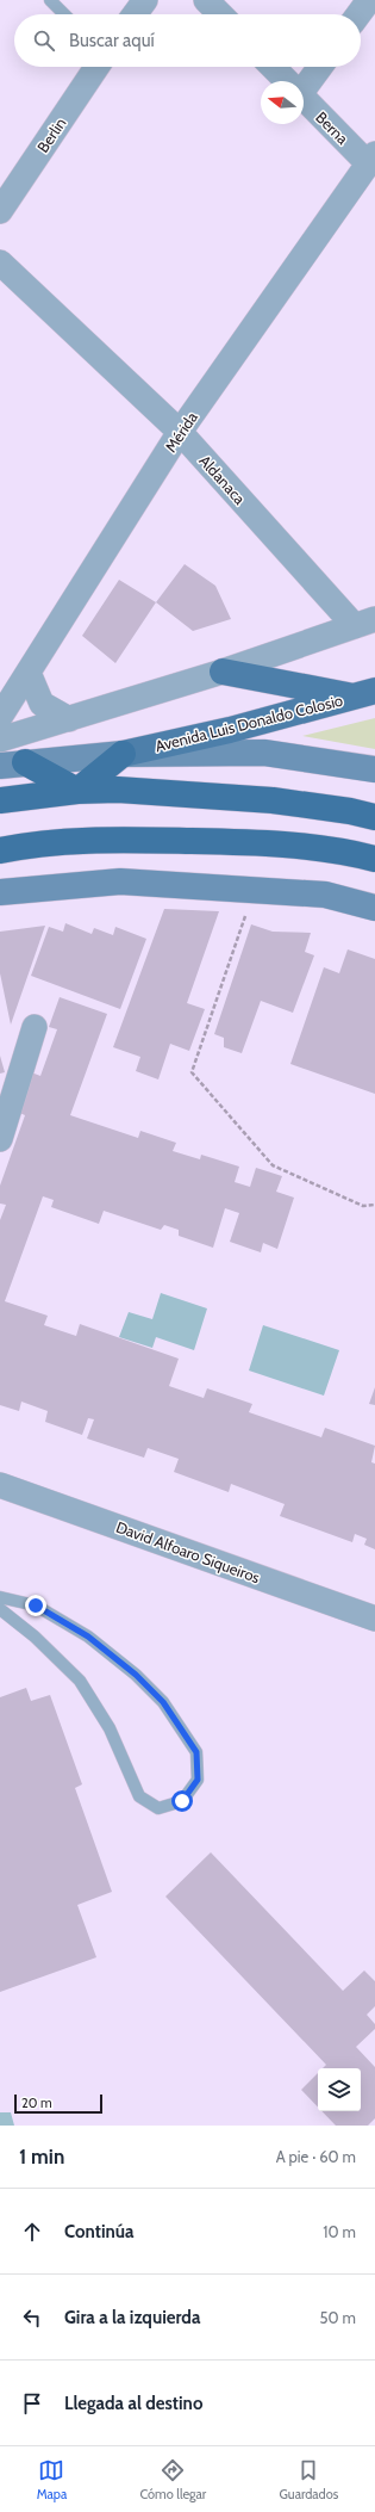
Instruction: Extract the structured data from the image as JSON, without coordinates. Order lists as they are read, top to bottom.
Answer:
{
  "streets": {
    "main road": ["Avenida Luis Donaldo Colosio"],
    "street": [
      "Berna",
      "Berlin",
      "Mérida",
      "Aldanaca",
      "David Alfoaro Siqueiros"
    ]
  },
  "crossings": [
    ["Berna", "Mérida"],
    ["Mérida", "Aldanaca"]
  ],
  "scale_bar": "20 m",
  "north": "left",
  "page": {
    "search": "Buscar aquí",
    "scale": "20 m",
    "heading": ["1 min", "A pie · 60 m"],
    "list": [
      ["Continúa", "10 m"],
      ["Gira a la izquierda", "50 m"],
      "Llegada al destino"
    ],
    "nav": ["Mapa", "Cómo llegar", "Guardados"]
  }
}
